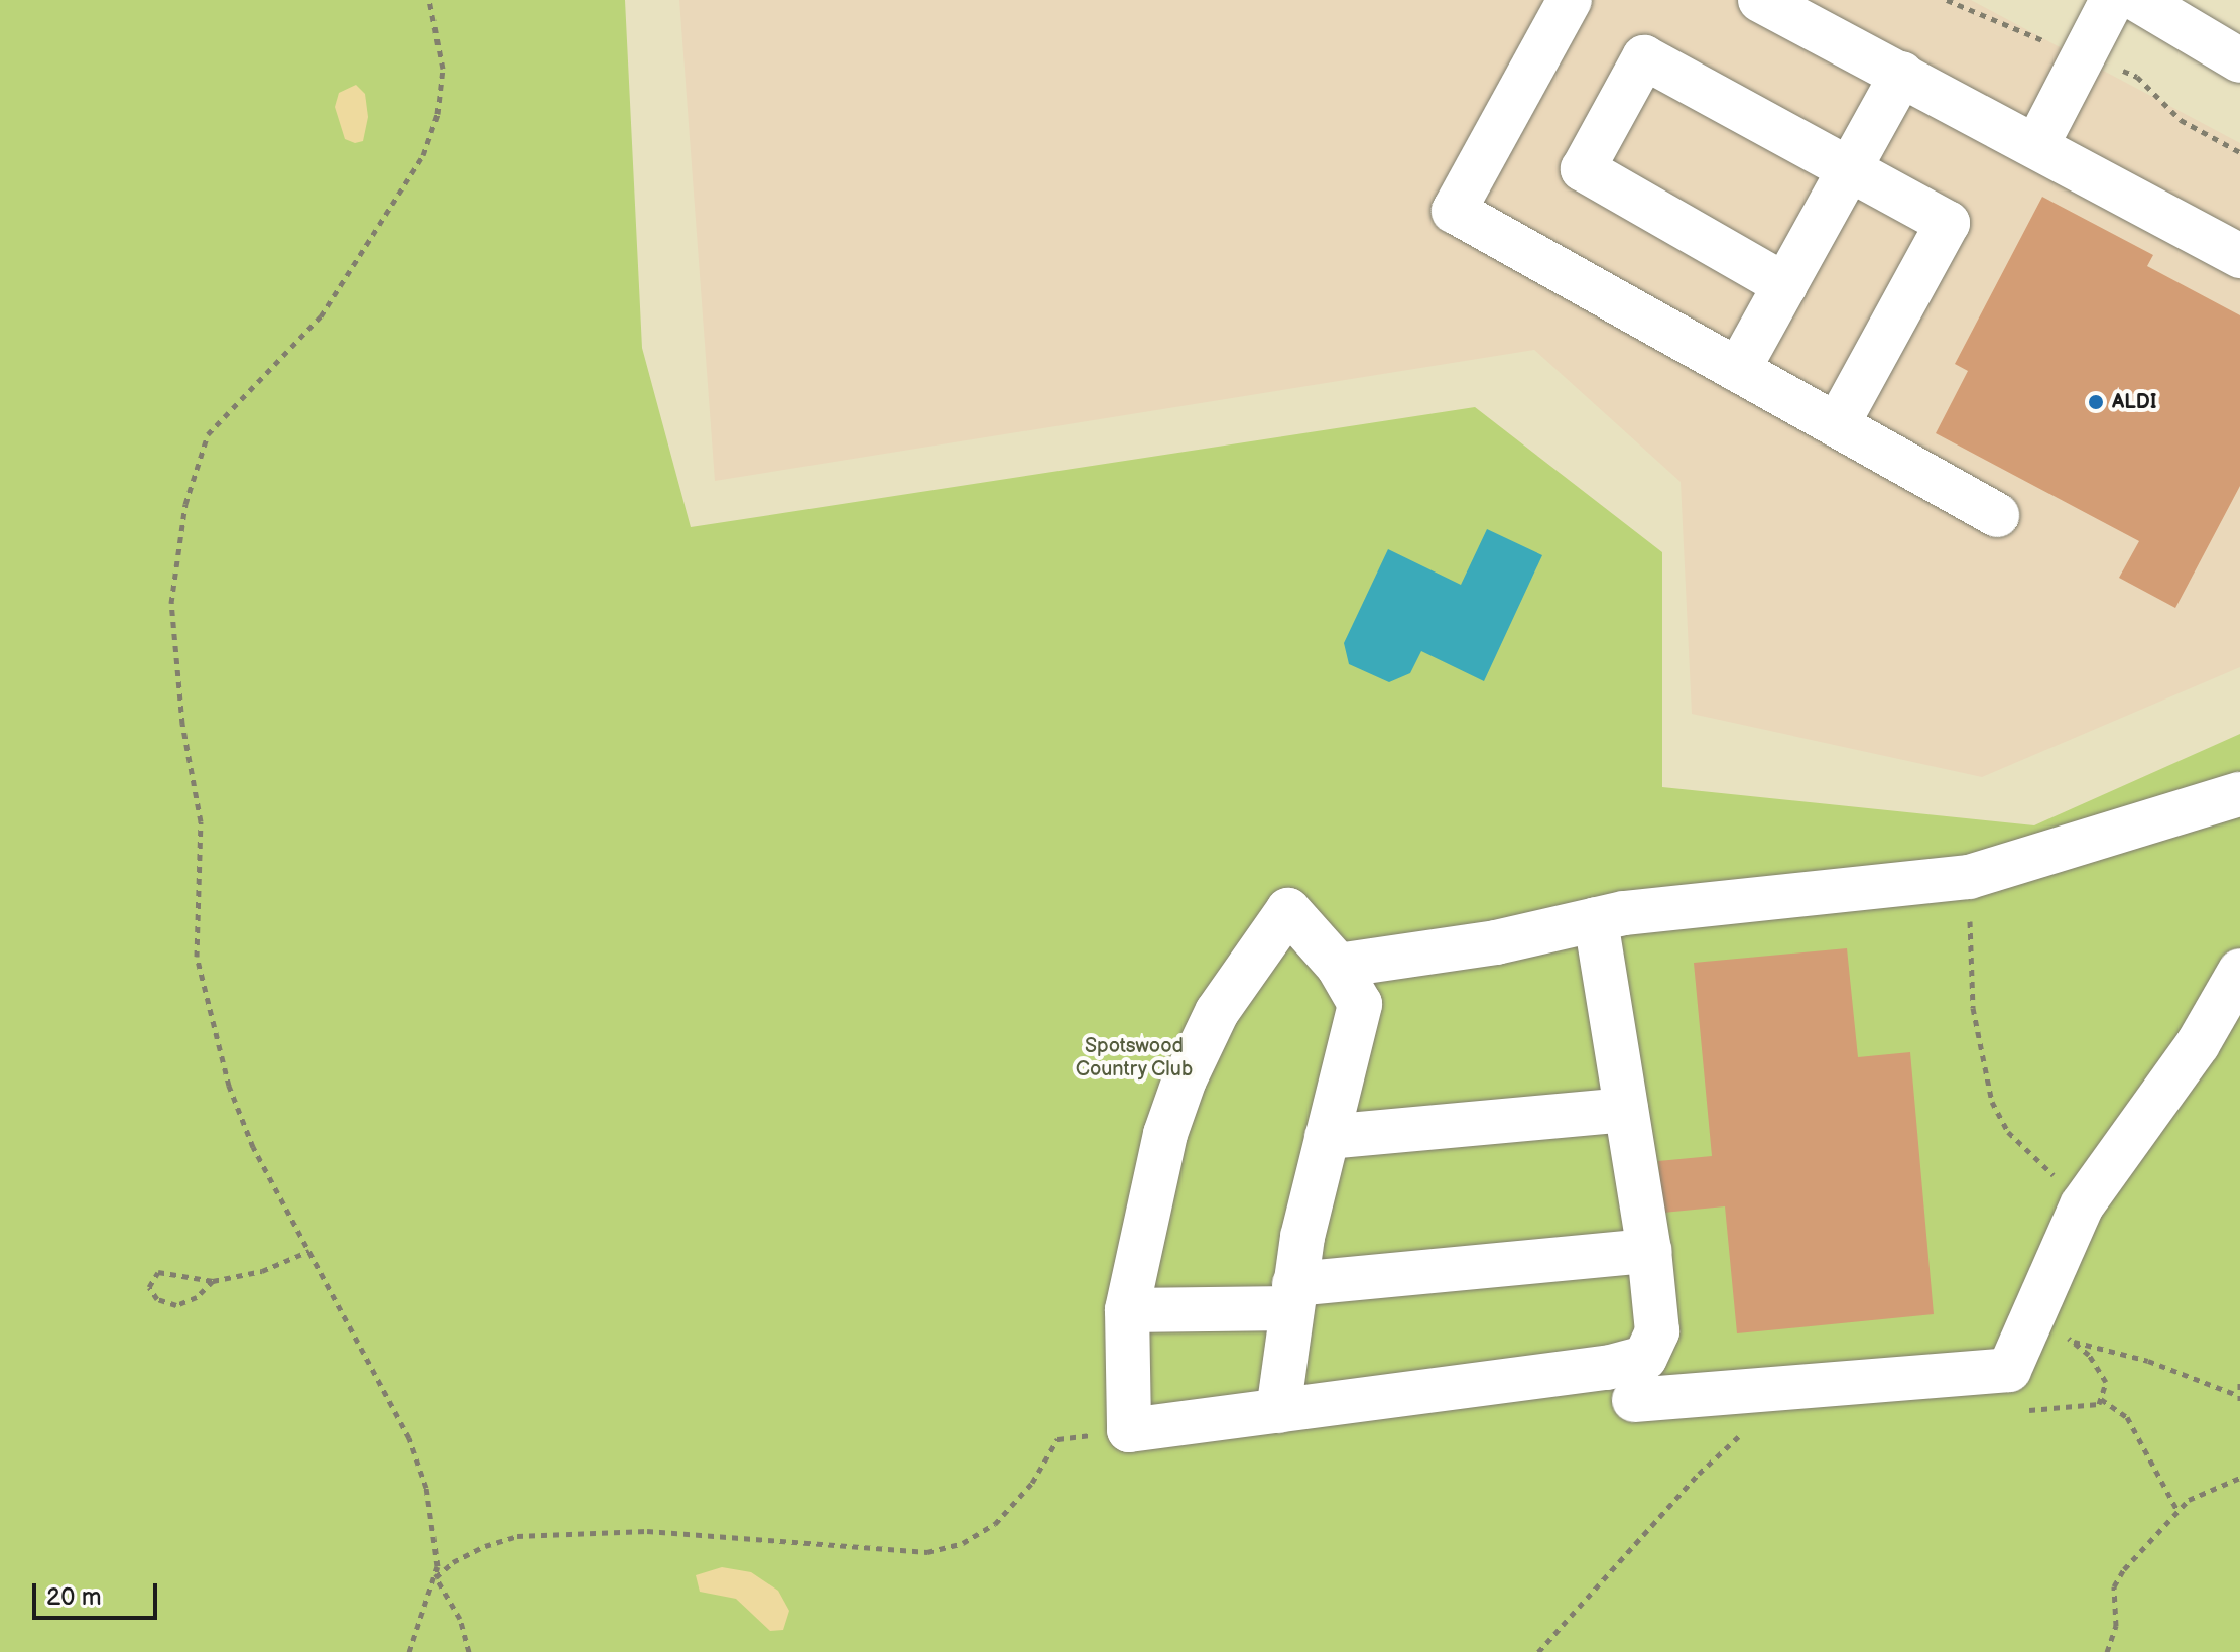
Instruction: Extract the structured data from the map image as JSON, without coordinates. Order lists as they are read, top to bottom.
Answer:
{
  "parks": ["Spotswood Country Club"],
  "places": ["ALDI"],
  "scale_bar": "20 m"
}
